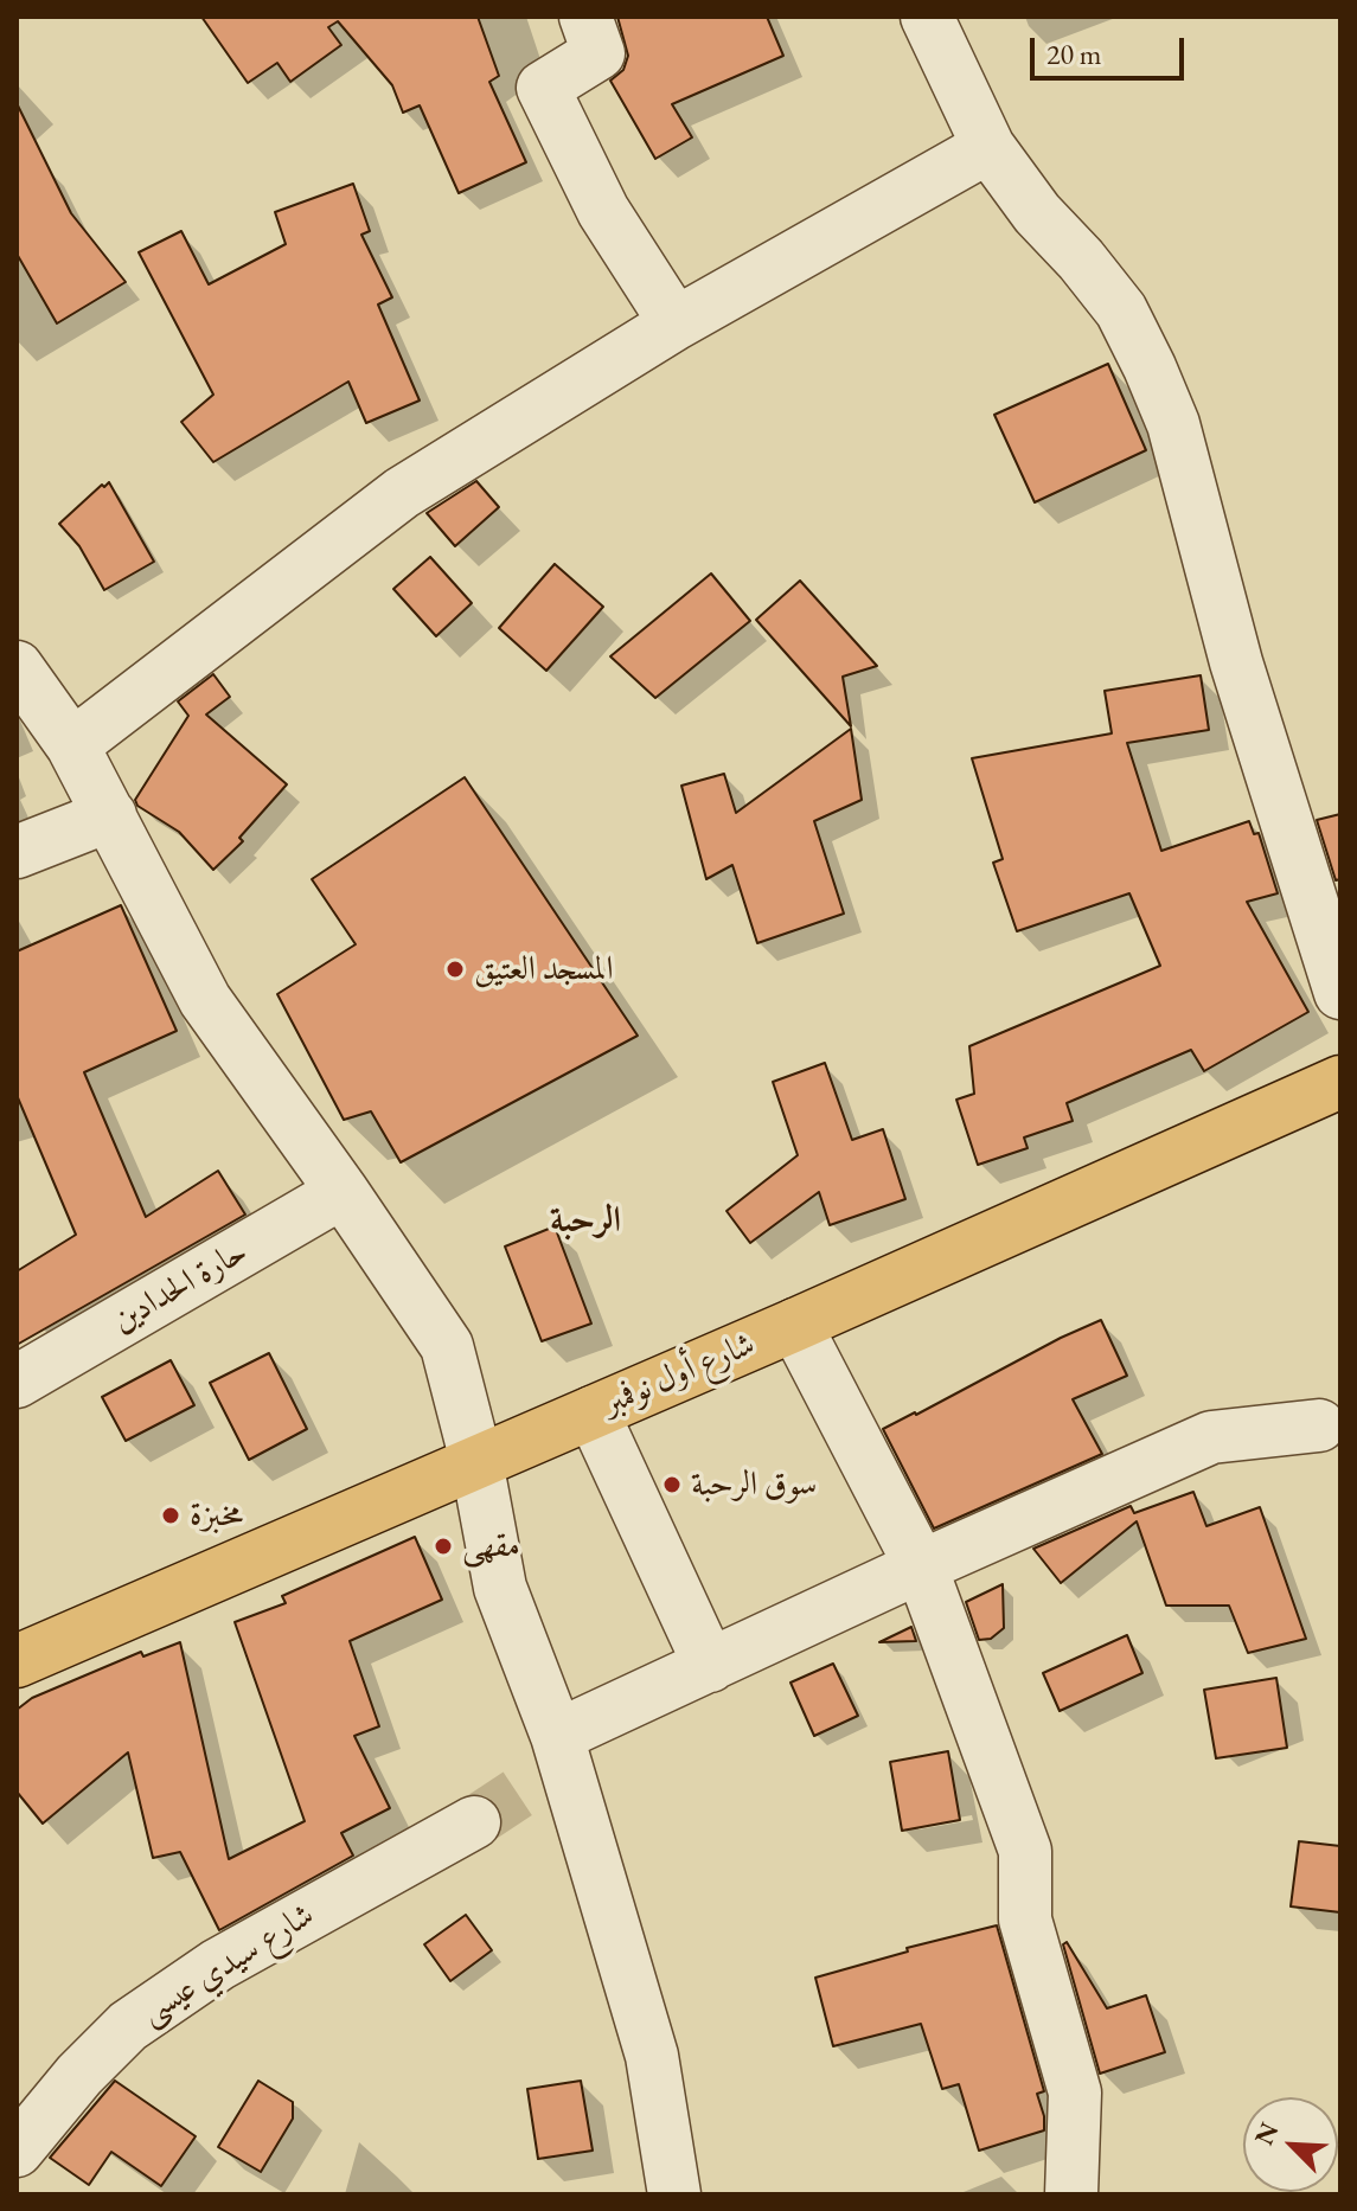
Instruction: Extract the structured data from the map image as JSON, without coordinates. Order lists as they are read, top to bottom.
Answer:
{
  "streets": {
    "main road": ["شارع أول نوفمبر"],
    "street": ["حارة الحدادين", "شارع سيدي عيسى"]
  },
  "districts": ["الرحبة"],
  "places": [
    "المسجد العتيق",
    "سوق الرحبة",
    "مخبزة",
    "مقهى"
  ],
  "scale_bar": "20 m",
  "north": "top left"
}
